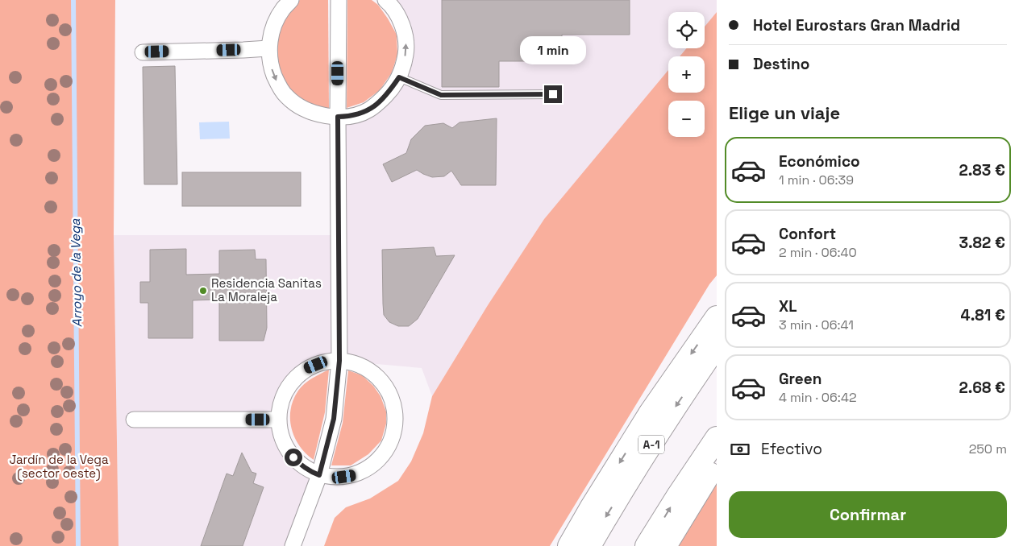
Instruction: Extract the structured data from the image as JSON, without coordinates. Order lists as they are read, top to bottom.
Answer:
{
  "streets": {
    "highway": ["A-1"]
  },
  "water": ["Arroyo de la Vega"],
  "parks": ["Jardín de la Vega (sector oeste)"],
  "places": ["Residencia Sanitas La Moraleja"],
  "page": {
    "banner": ["Hotel Eurostars Gran Madrid", "Destino"],
    "map_buttons": ["+", "−"],
    "bubble": "1 min",
    "heading": "Elige un viaje",
    "list": [
      {
        "name": "Económico",
        "note": "1 min · 06:39",
        "value": "2.83 €"
      },
      {
        "name": "Confort",
        "note": "2 min · 06:40",
        "value": "3.82 €"
      },
      {
        "name": "XL",
        "note": "3 min · 06:41",
        "value": "4.81 €"
      },
      {
        "name": "Green",
        "note": "4 min · 06:42",
        "value": "2.68 €"
      }
    ],
    "pay": ["Efectivo", "250 m"],
    "buttons": "Confirmar"
  }
}
